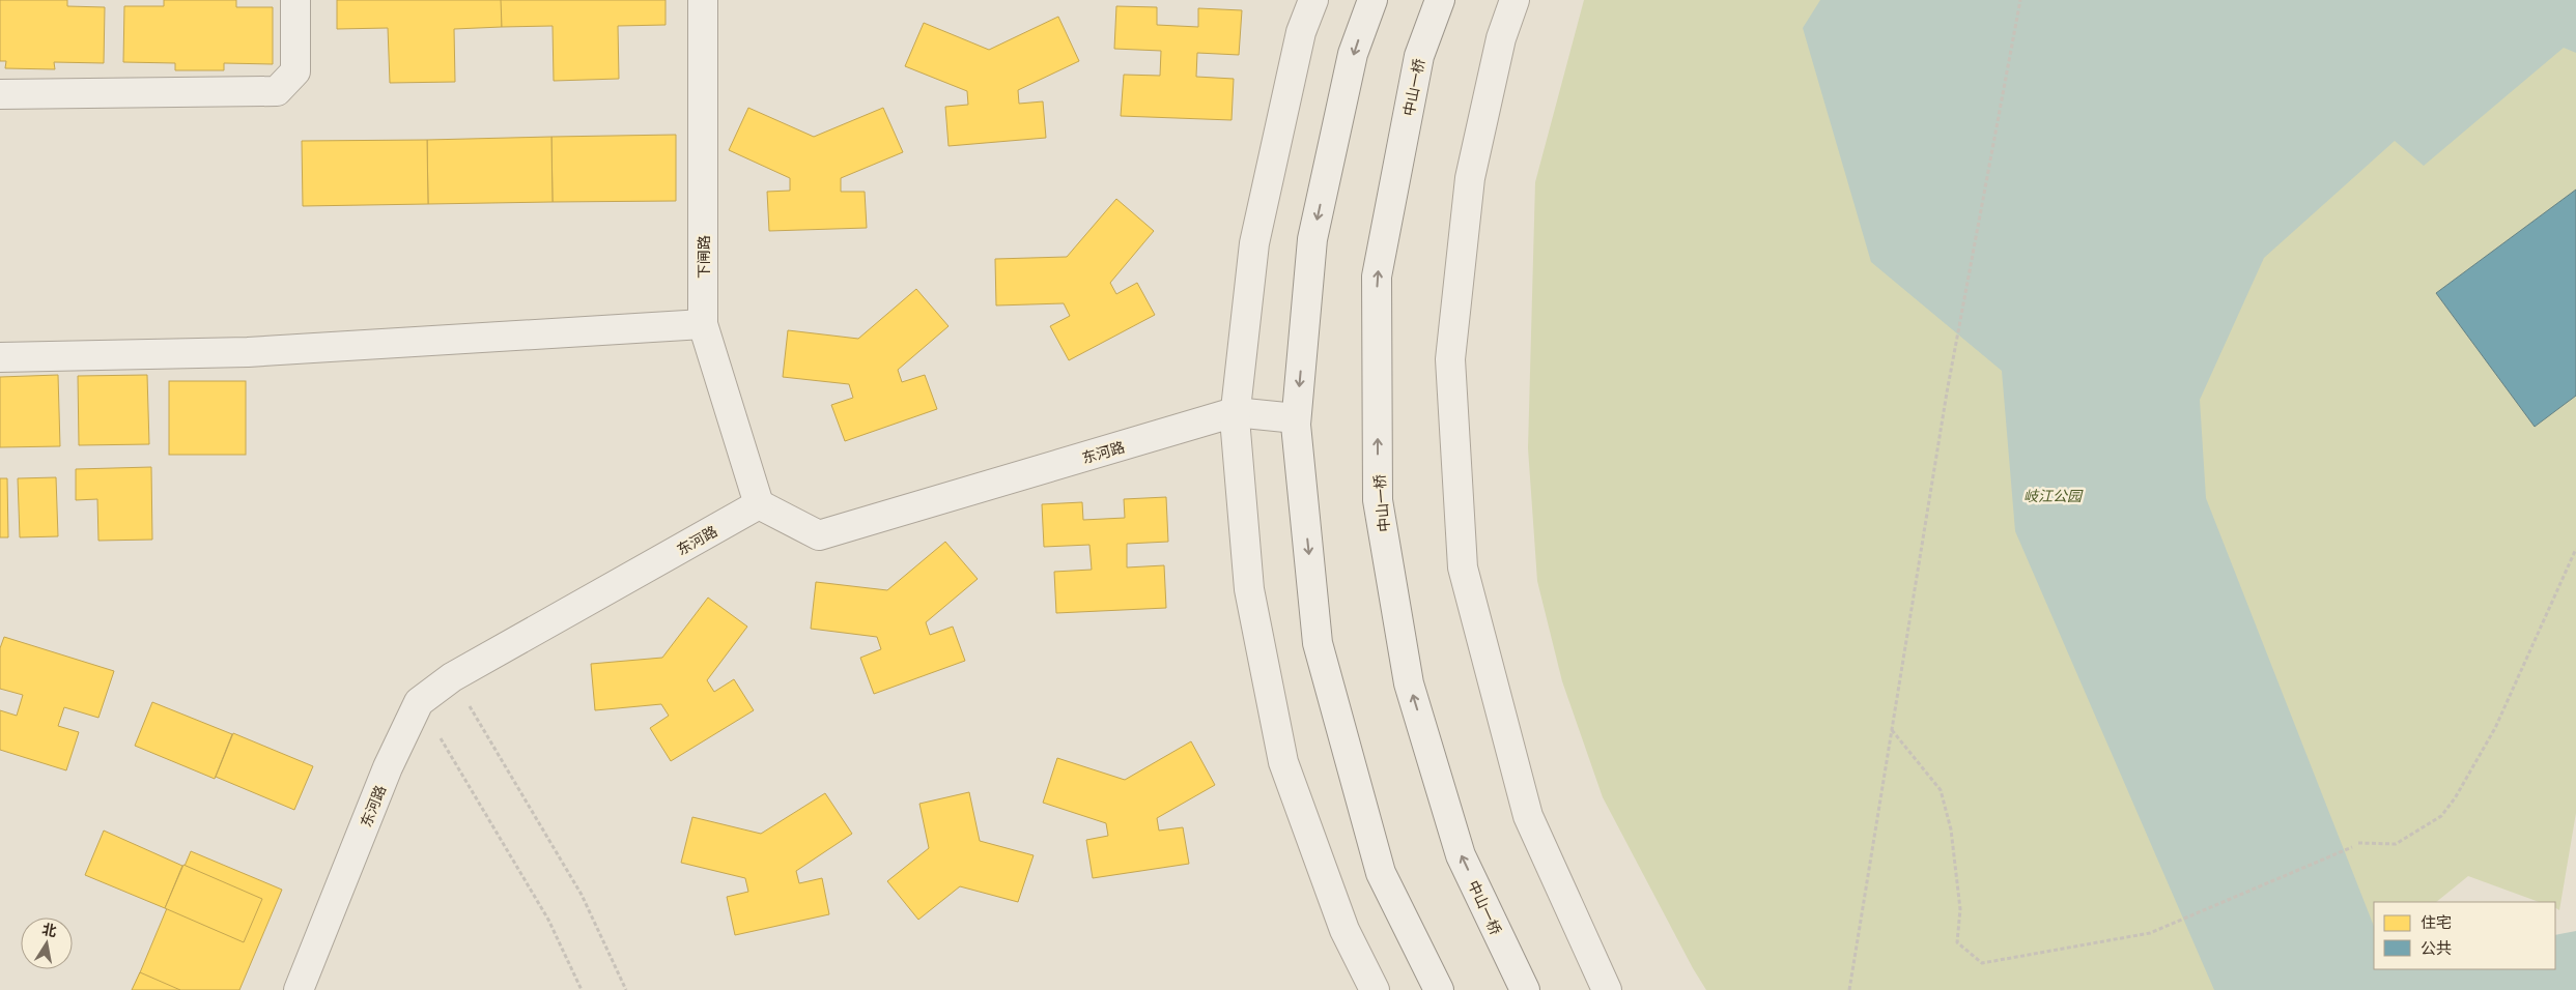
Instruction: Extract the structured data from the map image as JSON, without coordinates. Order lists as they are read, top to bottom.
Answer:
{
  "streets": {
    "street": ["中山一桥", "下闸路", "东河路"]
  },
  "crossings": [
    ["下闸路", "东河路"]
  ],
  "parks": ["岐江公园"],
  "legend": ["住宅", "公共"],
  "north": "top"
}
